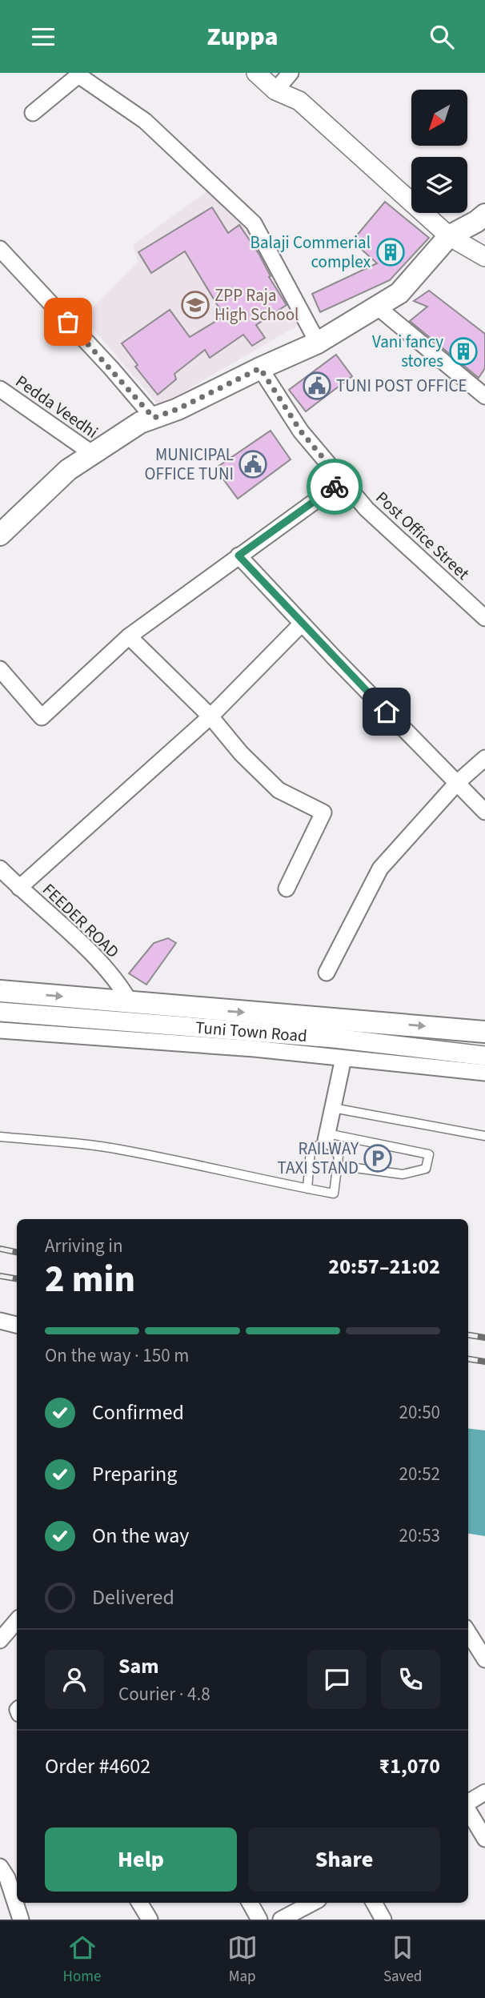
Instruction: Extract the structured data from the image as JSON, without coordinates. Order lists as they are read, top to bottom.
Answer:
{
  "streets": {
    "street": [
      "Pedda Veedhi",
      "Post Office Street",
      "FEEDER ROAD",
      "Tuni Town Road"
    ]
  },
  "places": {
    "building": ["Balaji Commerial complex", "Vani fancy stores"],
    "school or university": ["ZPP Raja High School"],
    "public building": ["TUNI POST OFFICE", "MUNICIPAL OFFICE TUNI"],
    "parking": ["RAILWAY TAXI STAND"]
  },
  "north": "bottom left",
  "page": {
    "header": "Zuppa",
    "heading": ["2 min", "Arriving in", "20:57–21:02"],
    "panel": [
      "Sam",
      "Courier · 4.8",
      "Order #4602",
      "₹1,070"
    ],
    "bar": "On the way · 150 m",
    "list": [
      ["Confirmed", "20:50"],
      ["Preparing", "20:52"],
      ["On the way", "20:53"],
      "Delivered"
    ],
    "buttons": ["Help", "Share"],
    "tabs": ["Home", "Map", "Saved"]
  }
}
